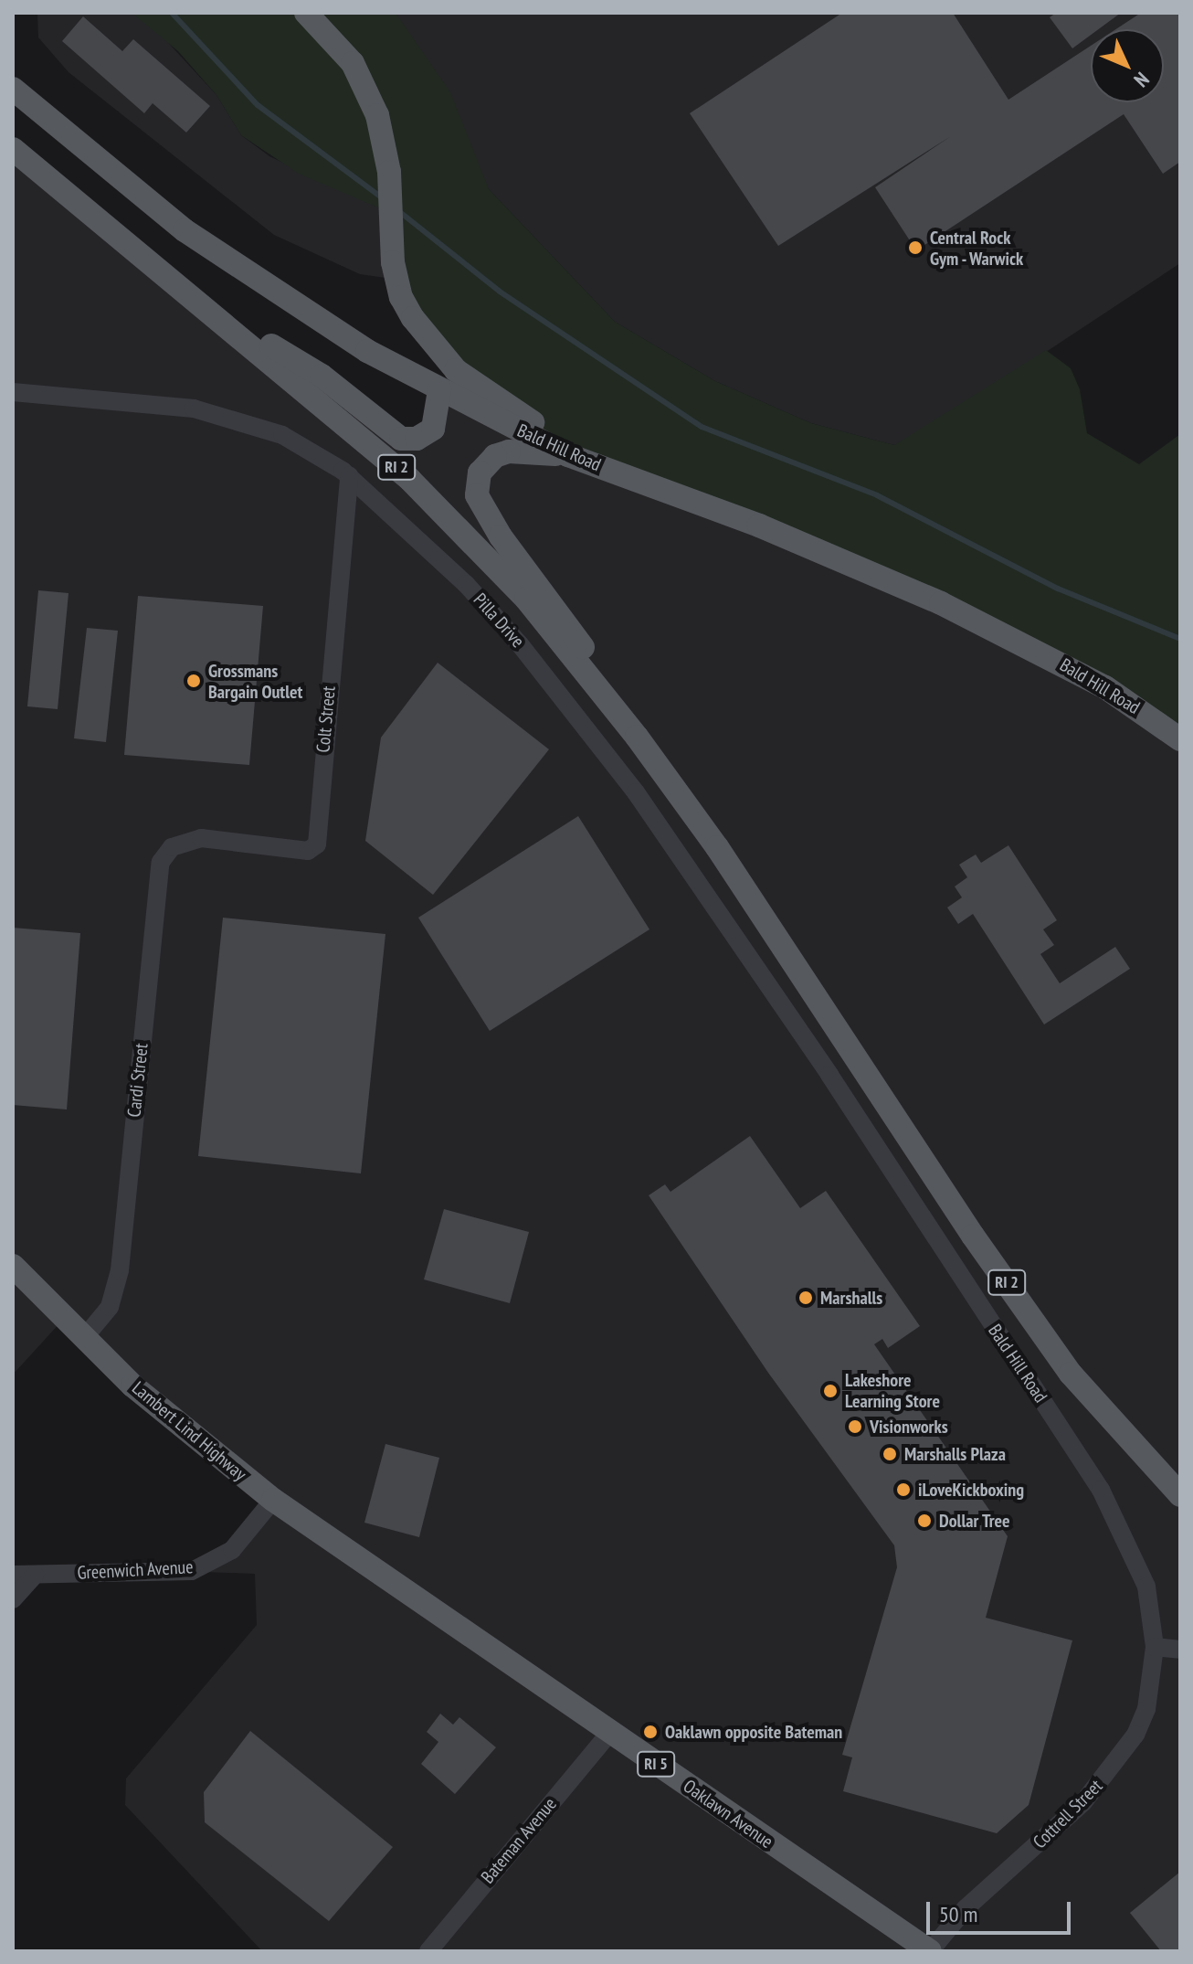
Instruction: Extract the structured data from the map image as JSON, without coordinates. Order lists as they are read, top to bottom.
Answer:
{
  "streets": {
    "main road": [
      "Bald Hill Road",
      "RI 2",
      "Lambert Lind Highway",
      "RI 5",
      "Oaklawn Avenue"
    ],
    "street": [
      "Pilla Drive",
      "Colt Street",
      "Cardi Street",
      "Greenwich Avenue",
      "Cottrell Street",
      "Bateman Avenue"
    ]
  },
  "crossings": [
    ["Bald Hill Road", "Pilla Drive"],
    ["Bald Hill Road", "Cottrell Street"],
    ["Pilla Drive", "Colt Street"],
    ["Colt Street", "Cardi Street"],
    ["Cardi Street", "Lambert Lind Highway"],
    ["Lambert Lind Highway", "Greenwich Avenue"],
    ["Lambert Lind Highway", "Oaklawn Avenue"],
    ["Oaklawn Avenue", "Cottrell Street"],
    ["Oaklawn Avenue", "Bateman Avenue"]
  ],
  "places": [
    "Central Rock Gym - Warwick",
    "Grossmans Bargain Outlet",
    "Marshalls",
    "Lakeshore Learning Store",
    "Visionworks",
    "Marshalls Plaza",
    "iLoveKickboxing",
    "Dollar Tree",
    "Oaklawn opposite Bateman"
  ],
  "scale_bar": "50 m",
  "north": "bottom right"
}
